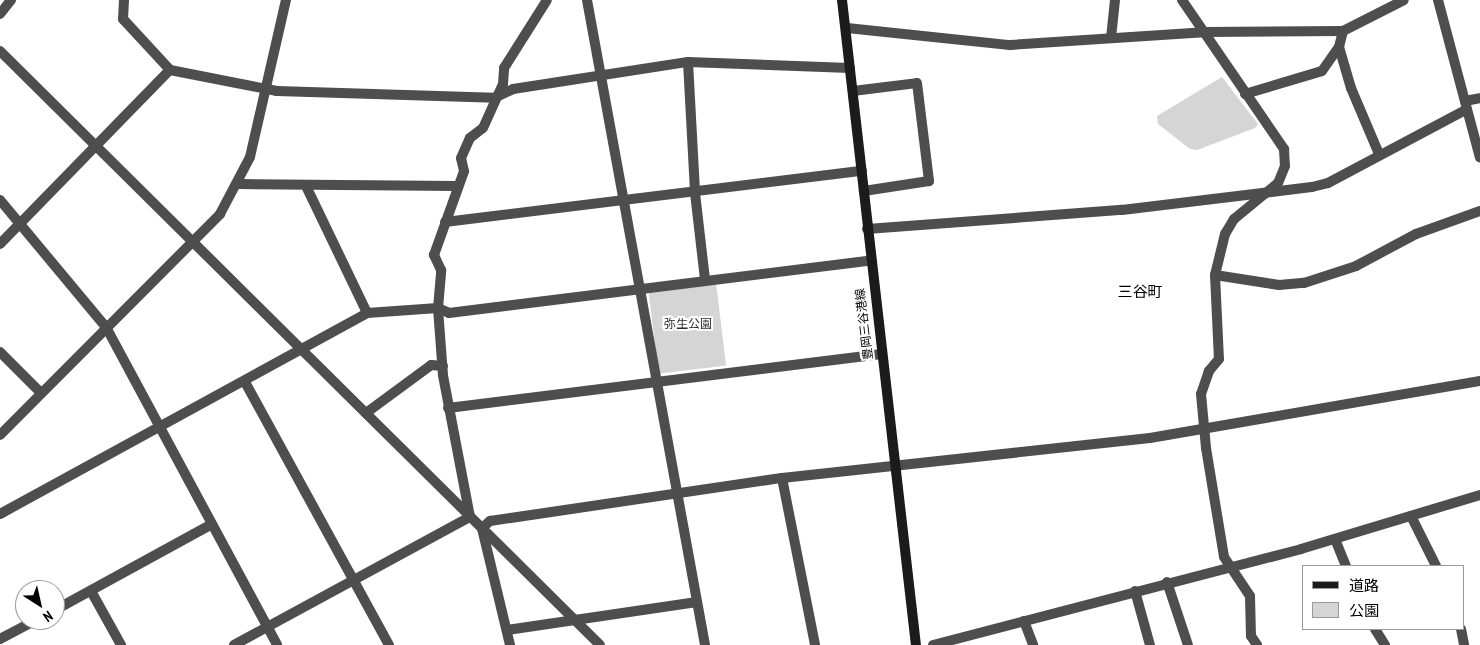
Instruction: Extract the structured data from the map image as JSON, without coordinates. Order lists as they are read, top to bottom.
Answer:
{
  "streets": {
    "main road": ["豊岡三谷港線"]
  },
  "districts": ["三谷町"],
  "parks": ["弥生公園"],
  "legend": ["道路", "公園"],
  "north": "bottom right"
}
